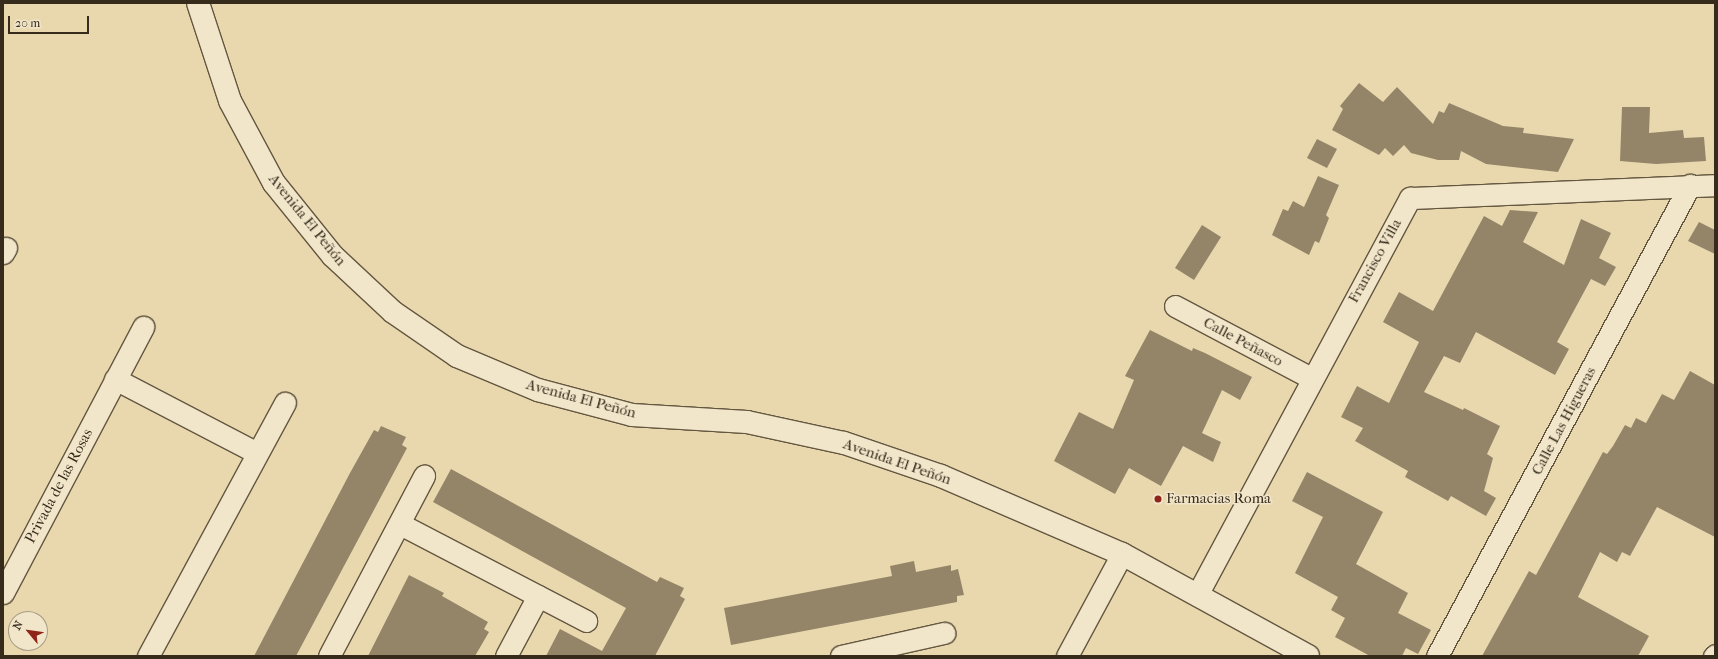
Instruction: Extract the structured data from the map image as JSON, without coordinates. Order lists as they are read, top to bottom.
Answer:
{
  "streets": {
    "street": [
      "Avenida El Peñón",
      "Francisco Villa",
      "Calle Peñasco",
      "Calle Las Higueras",
      "Privada de las Rosas"
    ]
  },
  "crossings": [
    ["Avenida El Peñón", "Francisco Villa"],
    ["Francisco Villa", "Calle Peñasco"],
    ["Francisco Villa", "Calle Las Higueras"]
  ],
  "places": ["Farmacias Roma"],
  "scale_bar": "20 m",
  "north": "top left"
}
